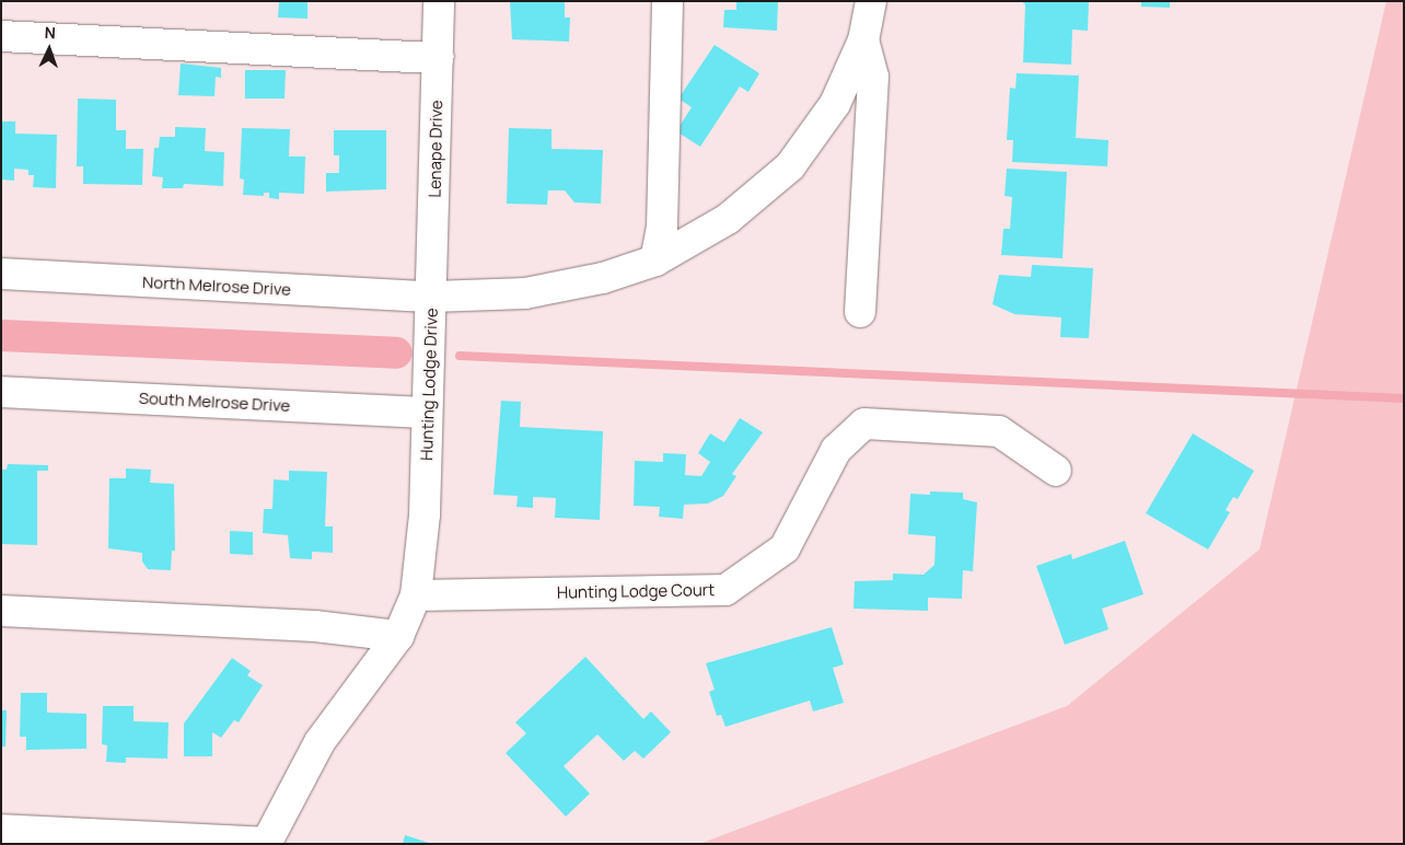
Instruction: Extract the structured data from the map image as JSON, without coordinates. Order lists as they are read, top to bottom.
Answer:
{
  "streets": {
    "street": [
      "Lenape Drive",
      "North Melrose Drive",
      "Hunting Lodge Drive",
      "South Melrose Drive",
      "Hunting Lodge Court"
    ]
  },
  "crossings": [
    ["Lenape Drive", "North Melrose Drive"],
    ["Lenape Drive", "Hunting Lodge Drive"],
    ["North Melrose Drive", "Hunting Lodge Drive"],
    ["Hunting Lodge Drive", "South Melrose Drive"],
    ["Hunting Lodge Drive", "Hunting Lodge Court"]
  ],
  "north": "top"
}
